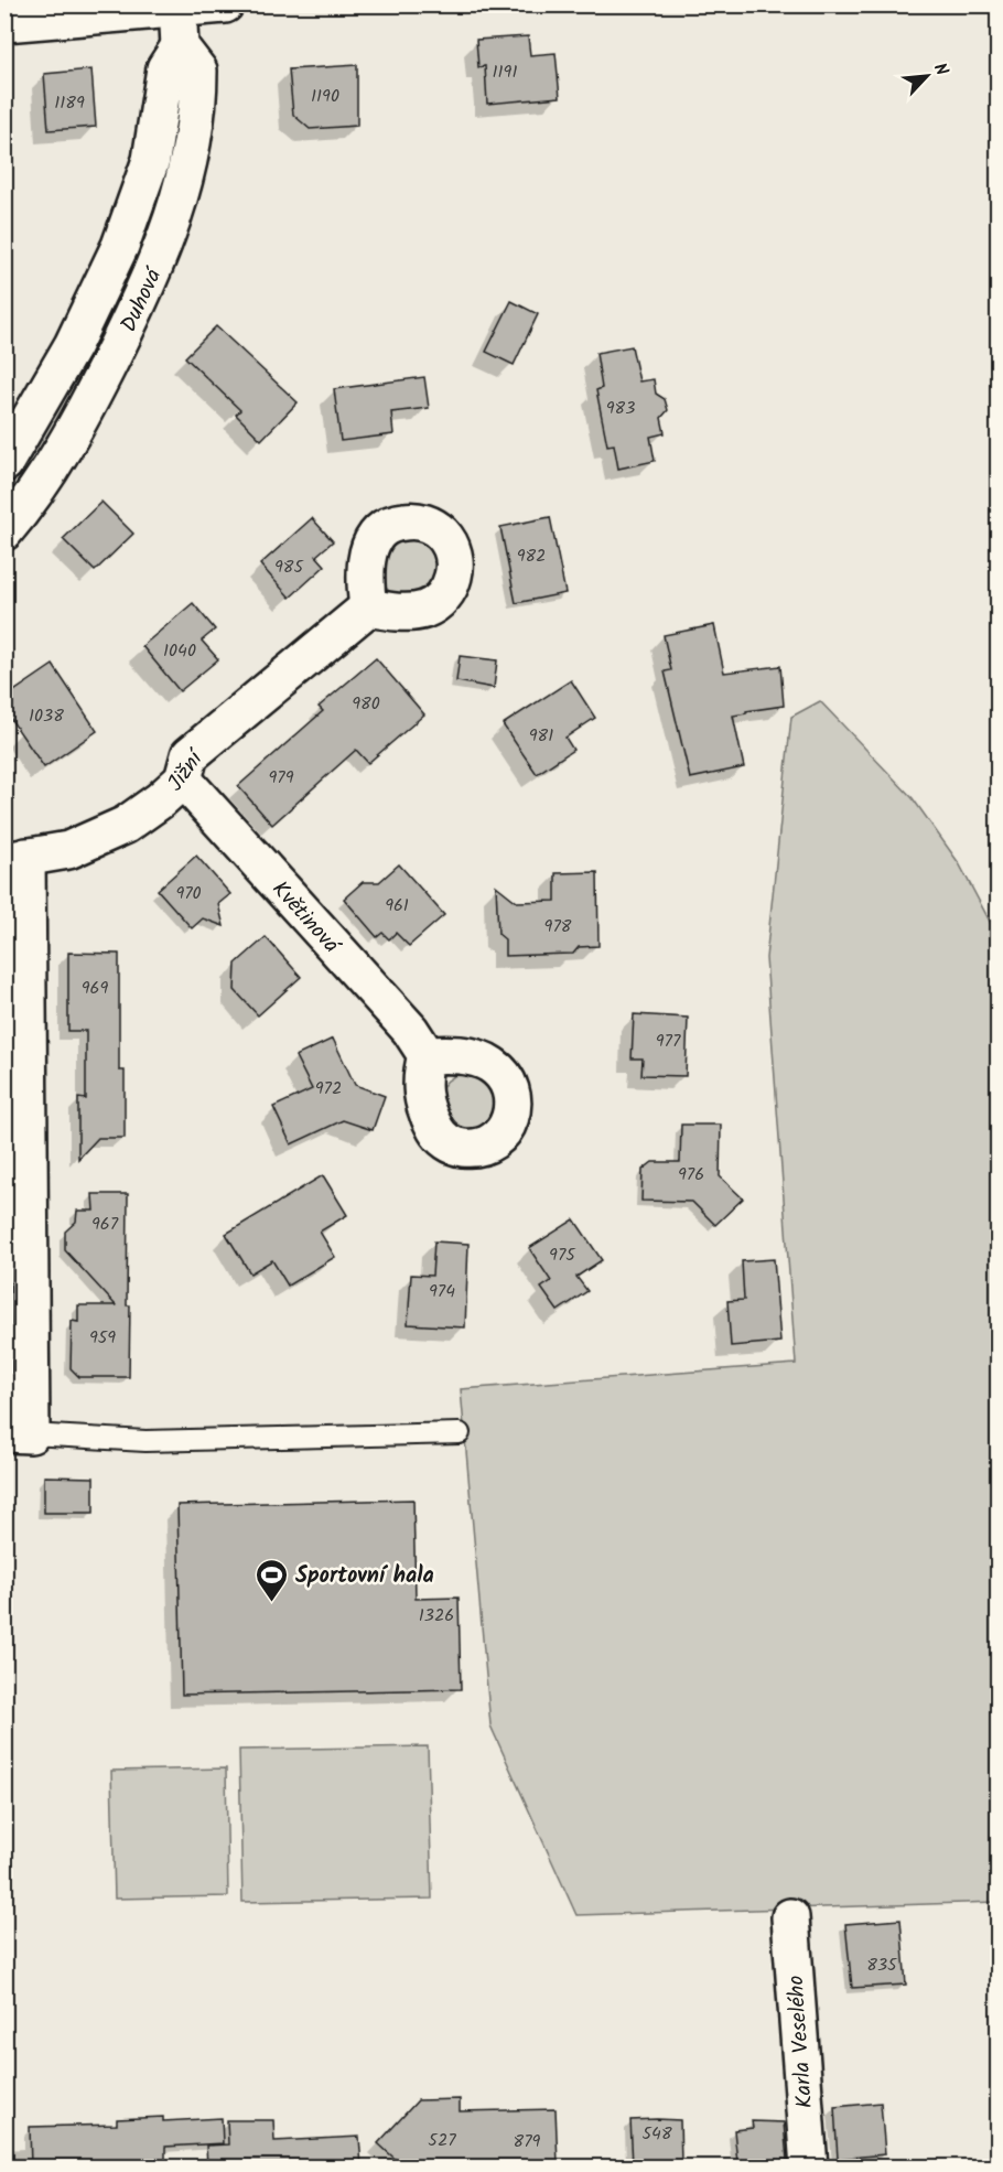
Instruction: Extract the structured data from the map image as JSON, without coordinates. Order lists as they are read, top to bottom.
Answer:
{
  "streets": {
    "street": [
      "Duhová",
      "Jižní",
      "Květinová",
      "Karla Veselého"
    ]
  },
  "crossings": [
    ["Jižní", "Květinová"]
  ],
  "places": {
    "sports": ["Sportovní hala"]
  },
  "house_numbers": [
    "1191",
    "1190",
    "1189",
    "983",
    "982",
    "985",
    "1040",
    "980",
    "1038",
    "981",
    "979",
    "970",
    "961",
    "978",
    "969",
    "977",
    "972",
    "976",
    "967",
    "975",
    "974",
    "959",
    "1326",
    "835",
    "548",
    "527",
    "879"
  ],
  "north": "top right"
}
